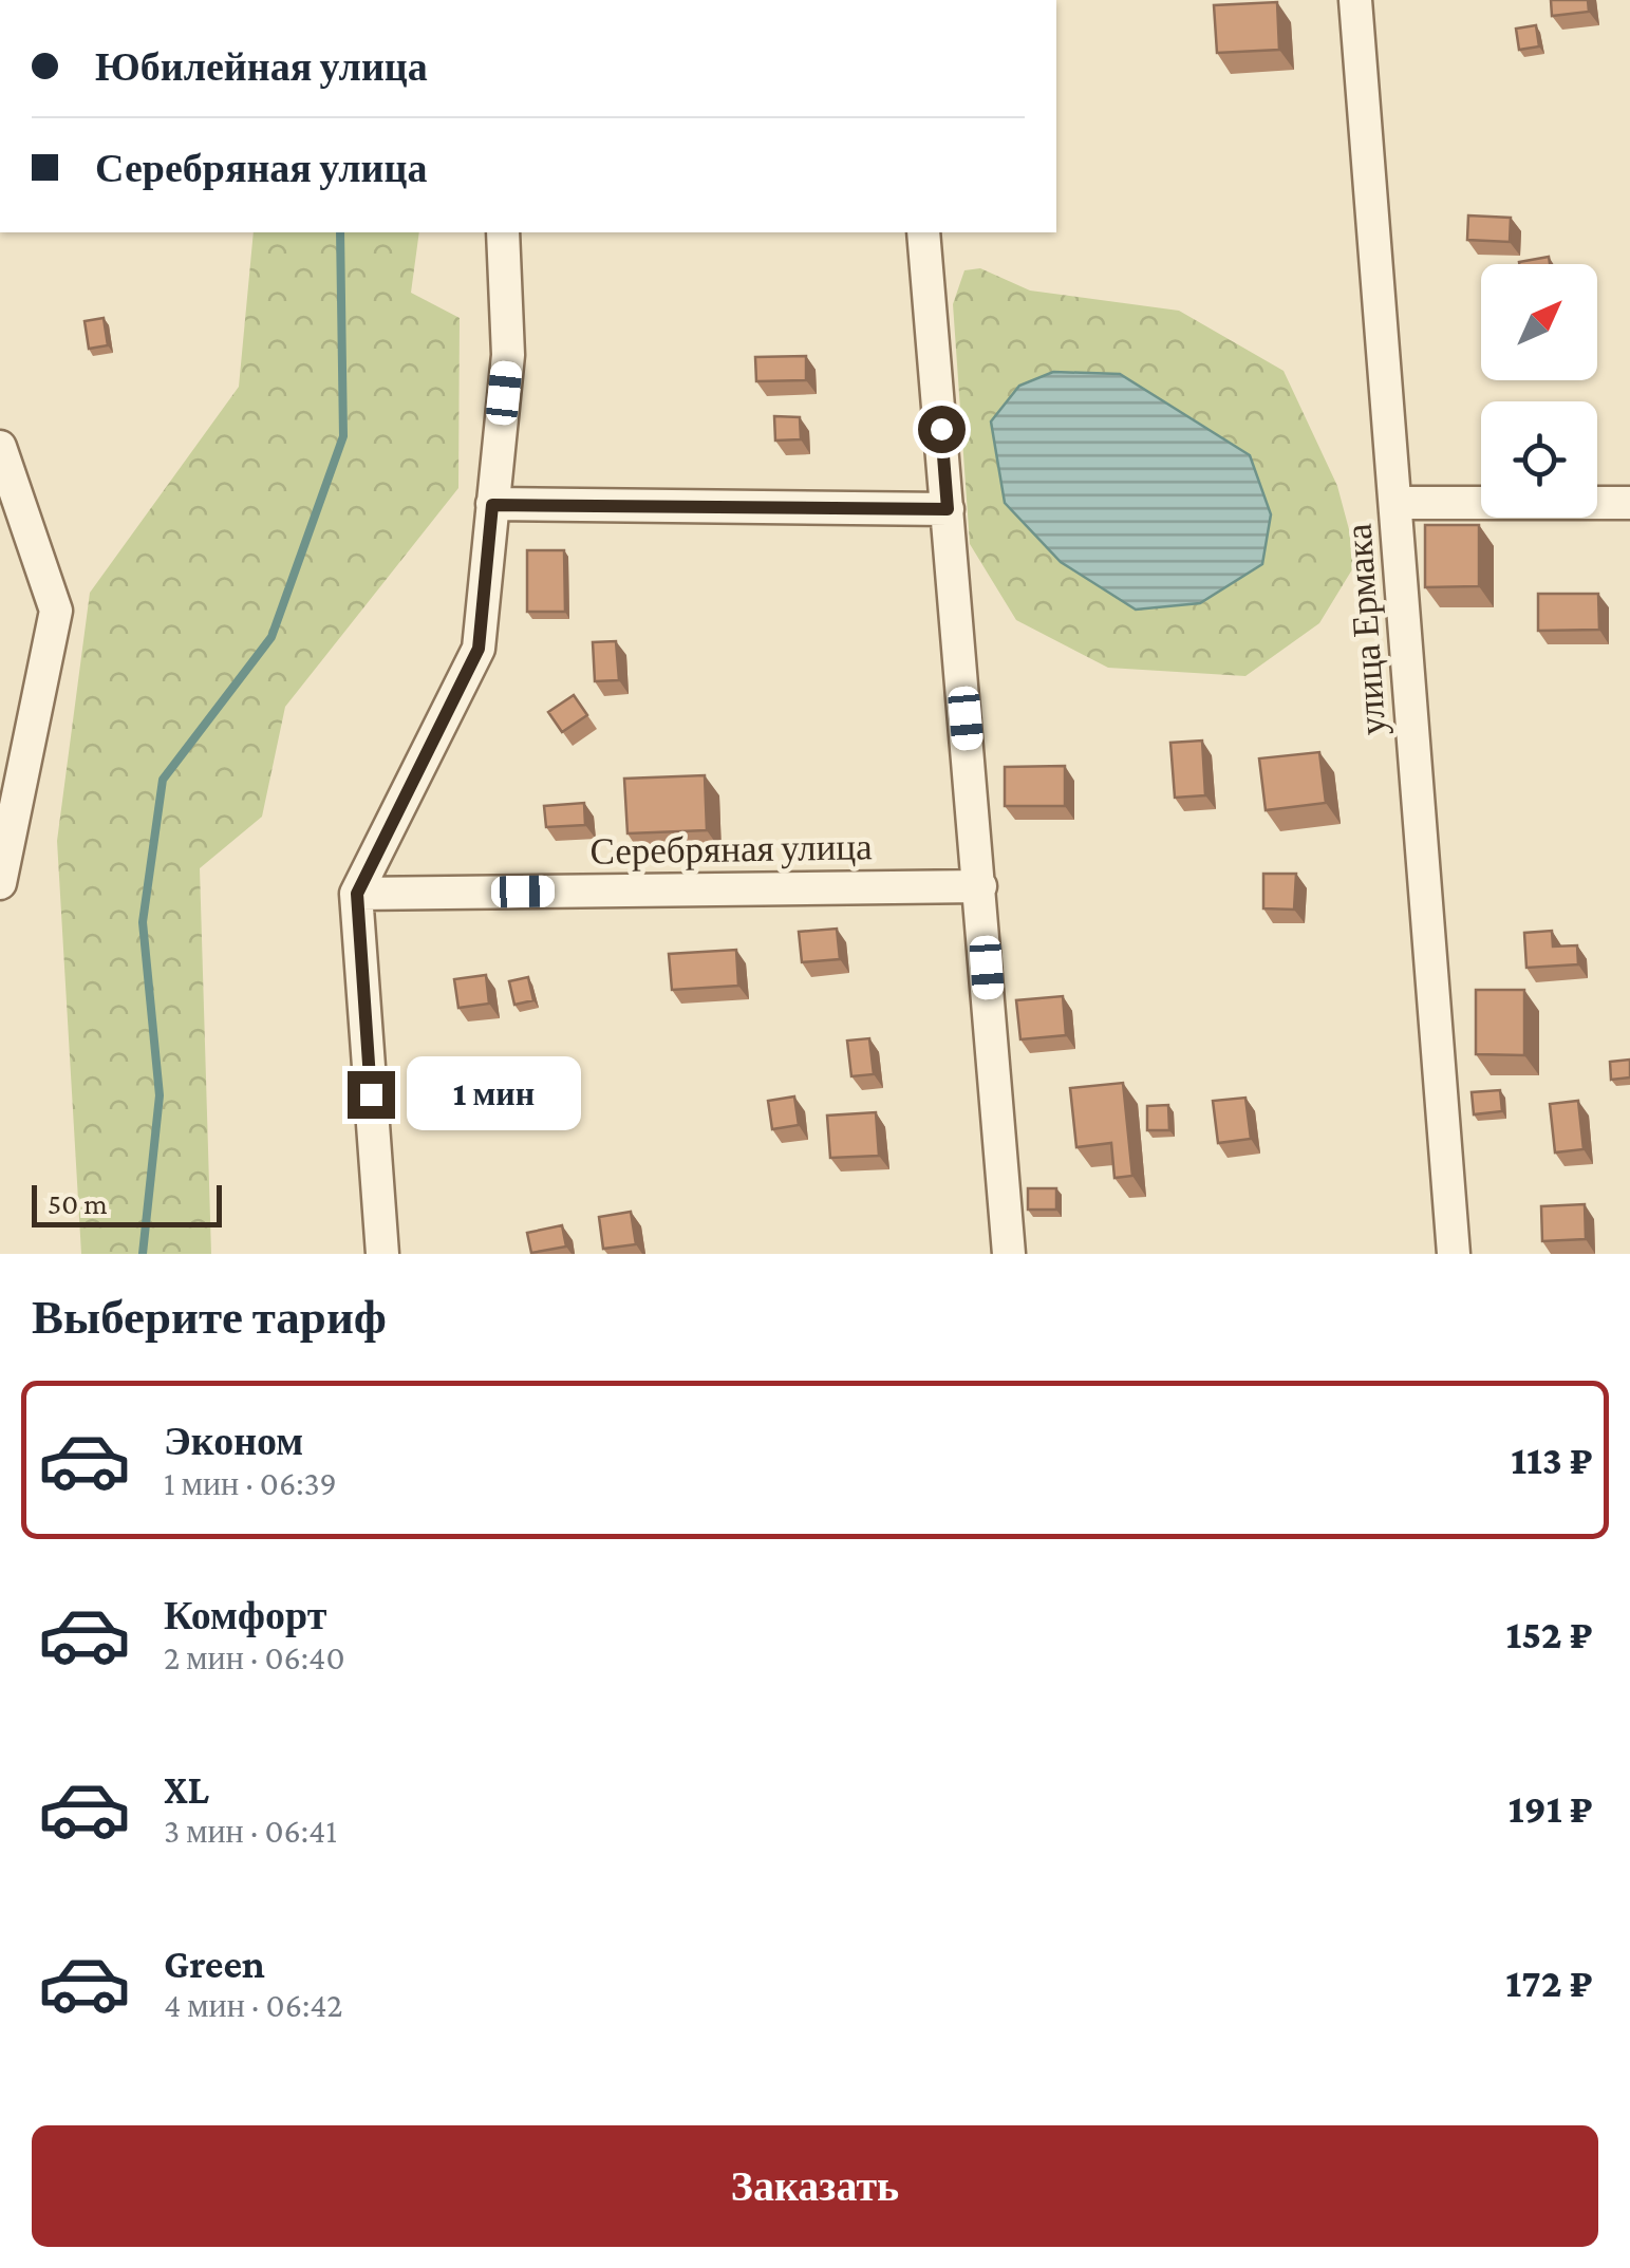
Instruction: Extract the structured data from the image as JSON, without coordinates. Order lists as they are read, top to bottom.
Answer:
{
  "streets": {
    "street": ["улица Ермака", "Серебряная улица"]
  },
  "scale_bar": "50 m",
  "north": "top right",
  "page": {
    "banner": ["Юбилейная улица", "Серебряная улица"],
    "bubble": "1 мин",
    "scale": "50 m",
    "heading": "Выберите тариф",
    "list": [
      {
        "name": "Эконом",
        "note": "1 мин · 06:39",
        "value": "113 ₽"
      },
      {
        "name": "Комфорт",
        "note": "2 мин · 06:40",
        "value": "152 ₽"
      },
      {
        "name": "XL",
        "note": "3 мин · 06:41",
        "value": "191 ₽"
      },
      {
        "name": "Green",
        "note": "4 мин · 06:42",
        "value": "172 ₽"
      }
    ],
    "buttons": "Заказать"
  }
}
